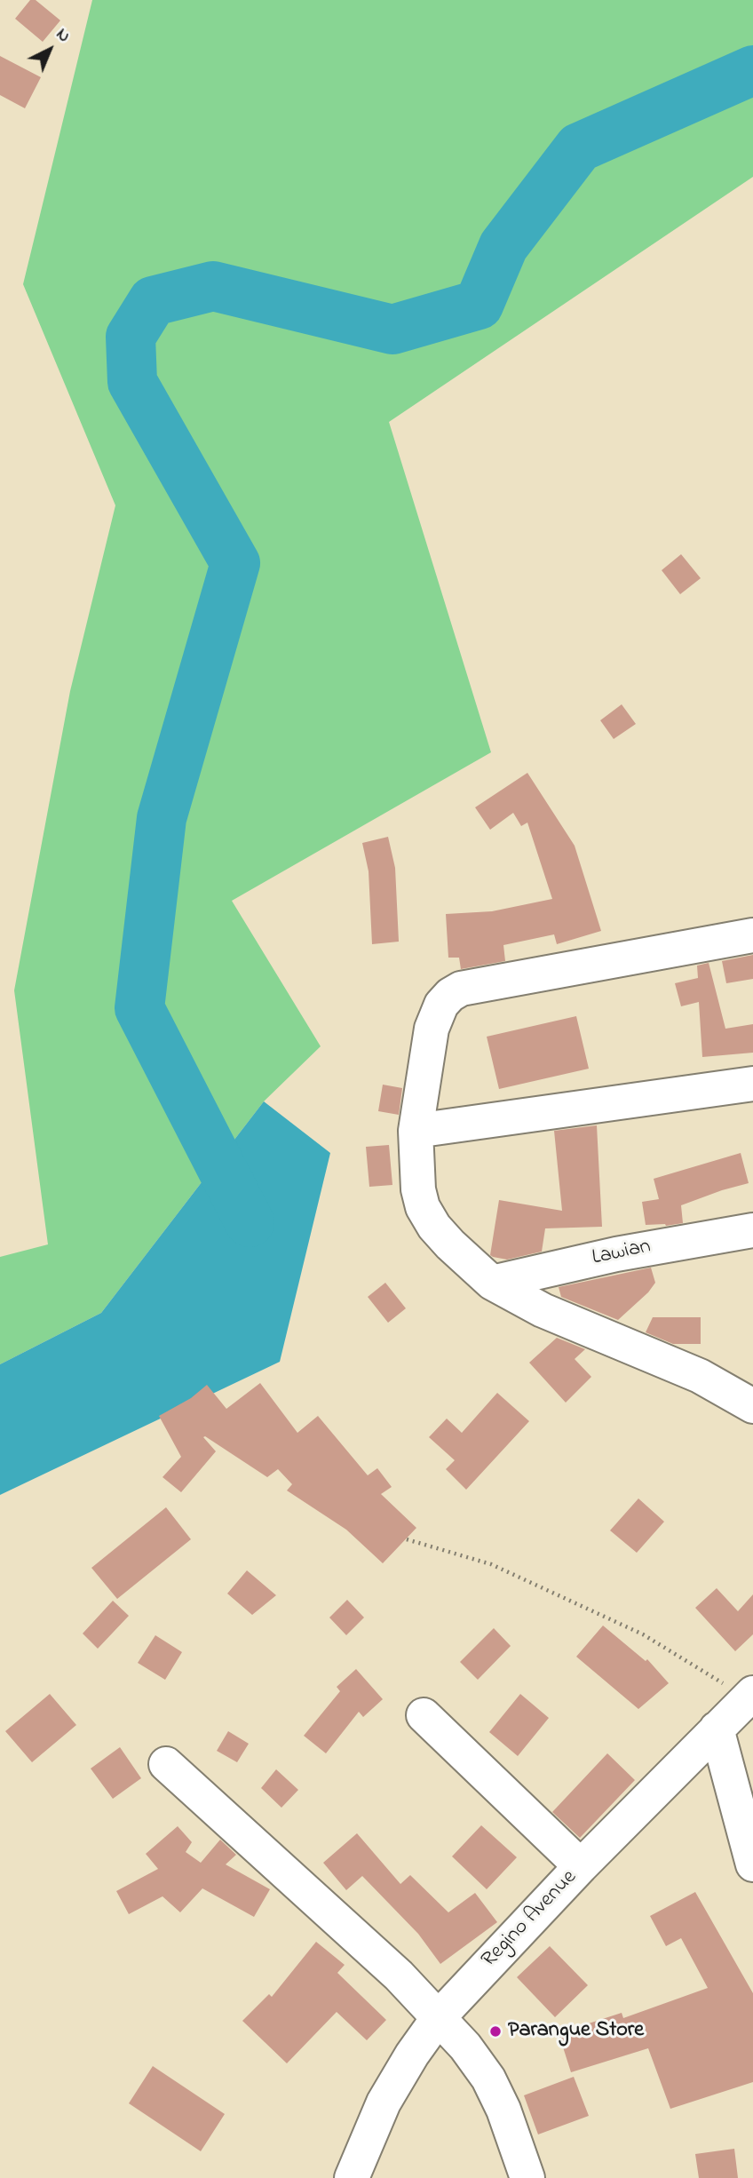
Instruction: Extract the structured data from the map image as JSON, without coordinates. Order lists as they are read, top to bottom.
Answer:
{
  "streets": {
    "street": ["Lawian", "Regino Avenue"]
  },
  "places": ["Parangue Store"],
  "north": "top right"
}
